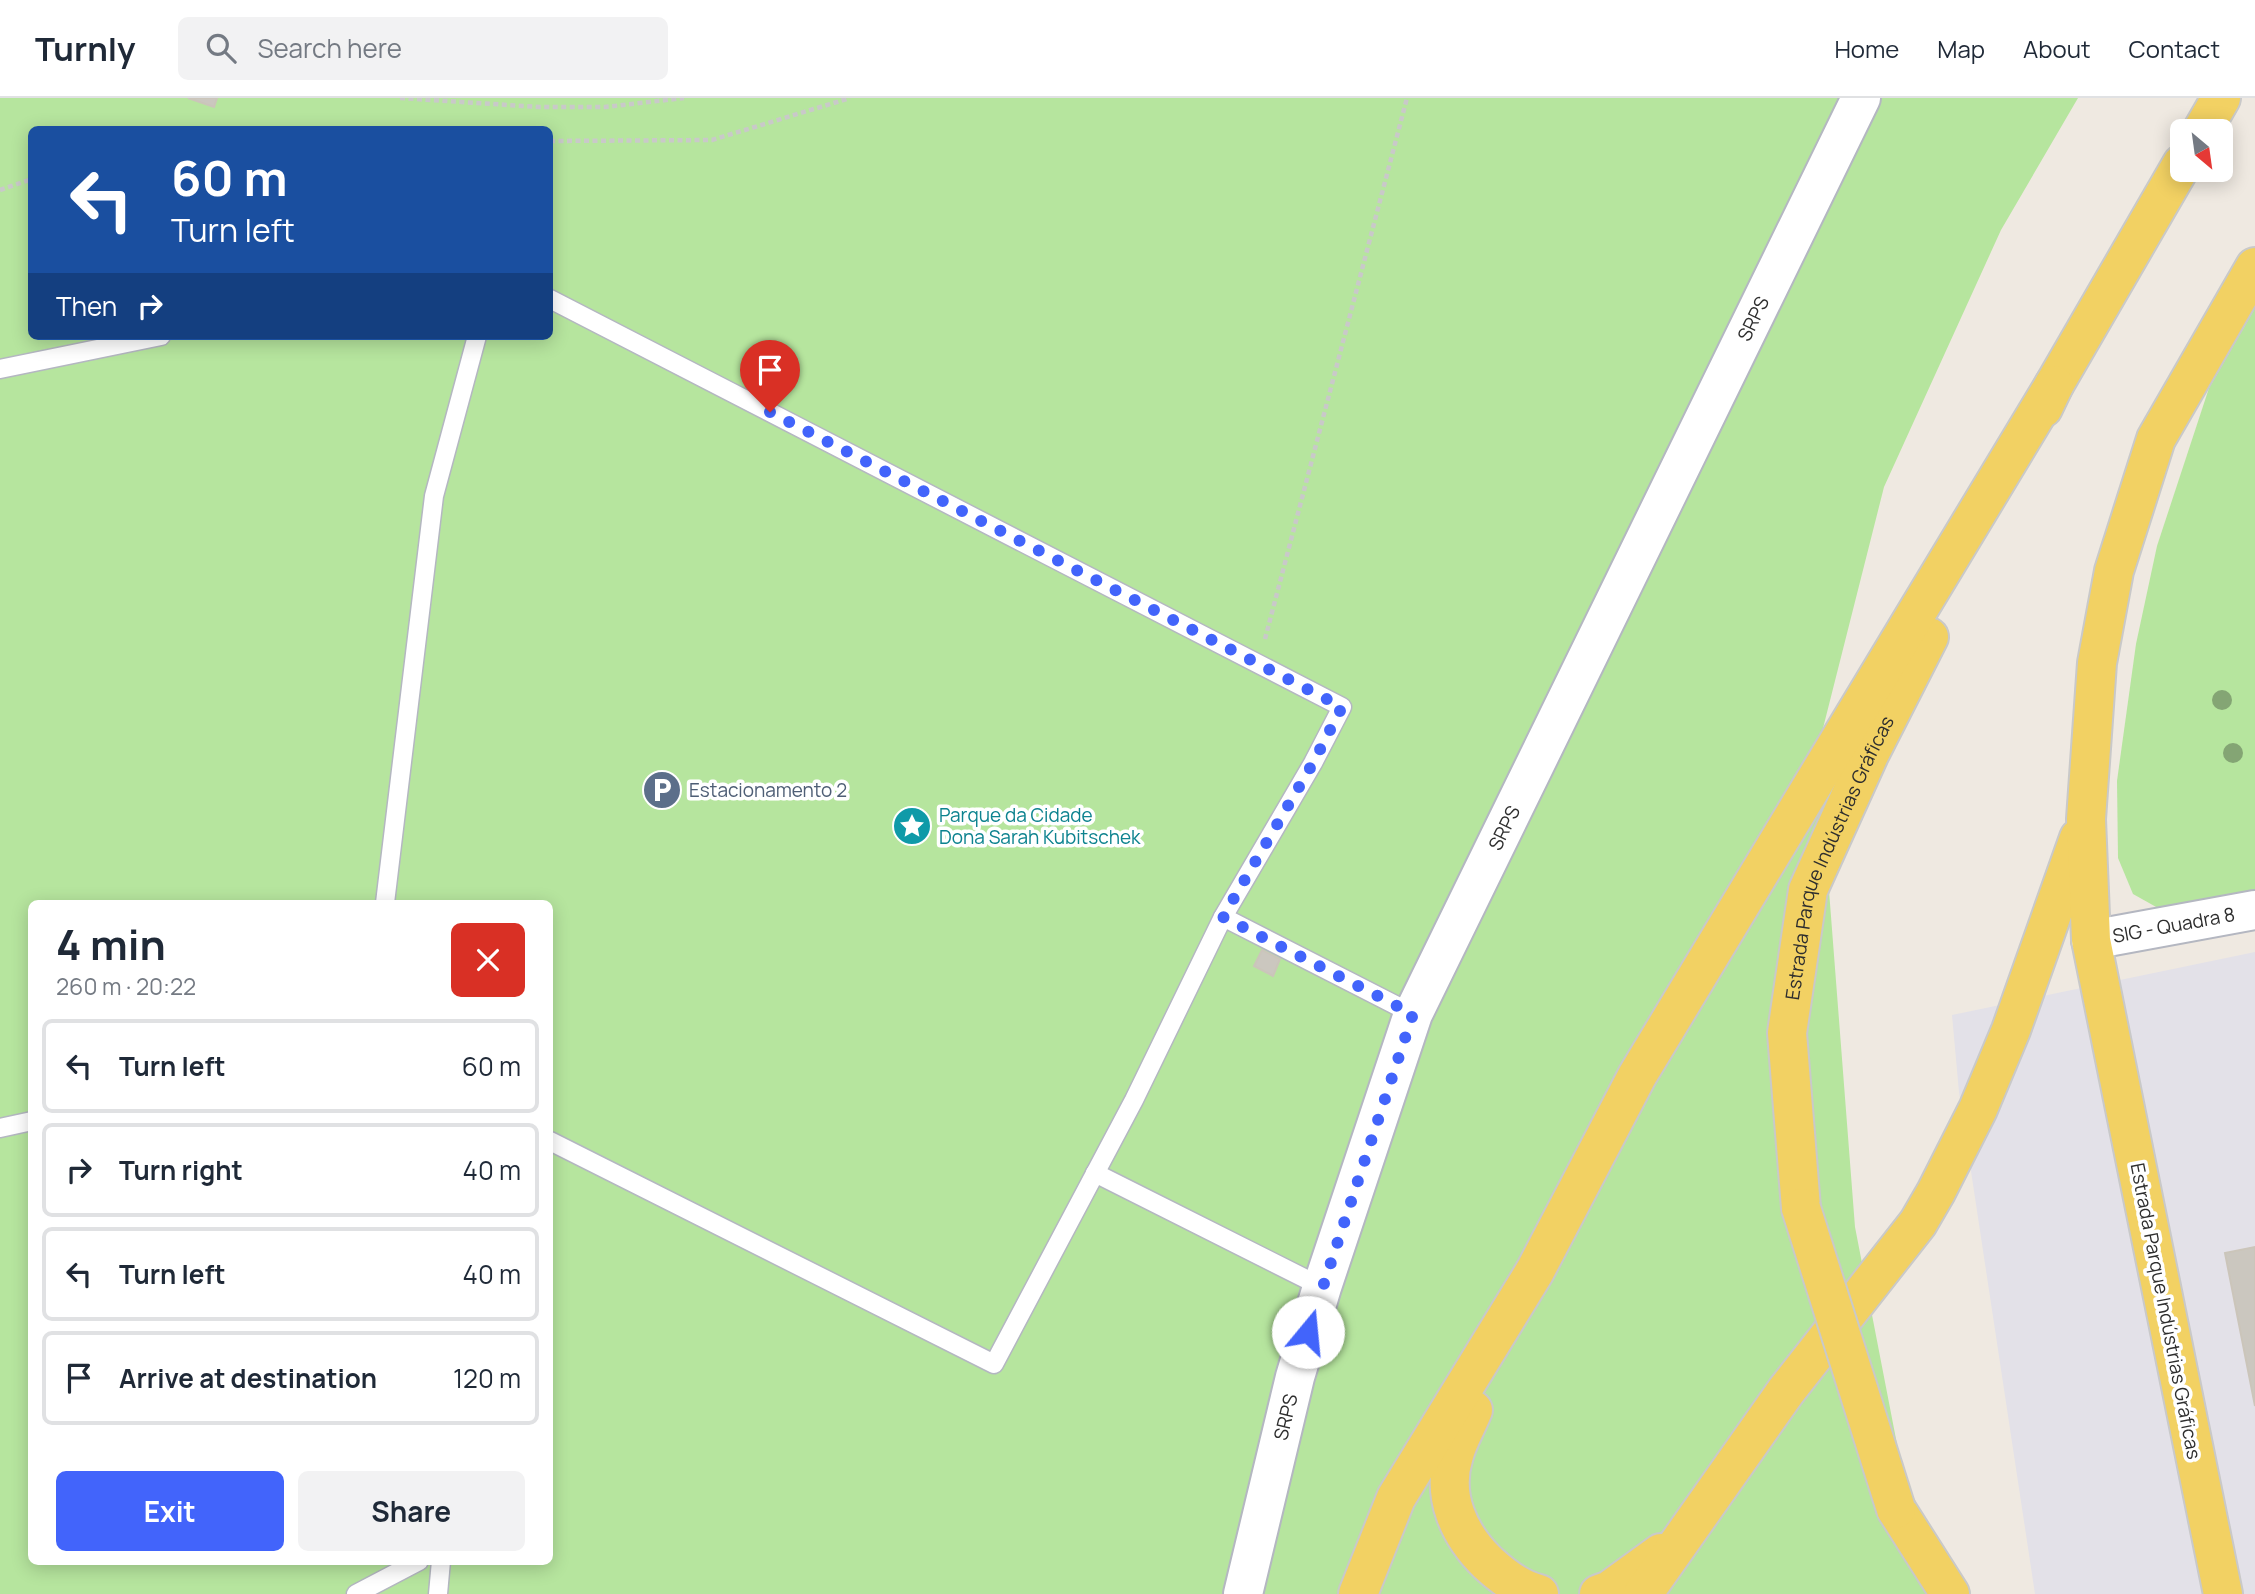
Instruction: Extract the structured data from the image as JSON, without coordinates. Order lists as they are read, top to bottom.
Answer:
{
  "streets": {
    "main road": ["SRPS", "Estrada Parque Indústrias Gráficas", "SIG - Quadra 8"]
  },
  "crossings": [
    ["Estrada Parque Indústrias Gráficas", "SIG - Quadra 8"]
  ],
  "places": {
    "parking": ["Estacionamento 2"],
    "place": ["Parque da Cidade Dona Sarah Kubitschek"]
  },
  "north": "bottom right",
  "page": {
    "header": "Turnly",
    "search": "Search here",
    "nav": [
      "Home",
      "Map",
      "About",
      "Contact"
    ],
    "turn": ["60 m", "Turn left"],
    "then": "Then",
    "heading": ["4 min", "260 m · 20:22"],
    "list": [
      {
        "name": "Turn left",
        "value": "60 m"
      },
      {
        "name": "Turn right",
        "value": "40 m"
      },
      {
        "name": "Turn left",
        "value": "40 m"
      },
      {
        "name": "Arrive at destination",
        "value": "120 m"
      }
    ],
    "buttons": ["Exit", "Share"]
  }
}
